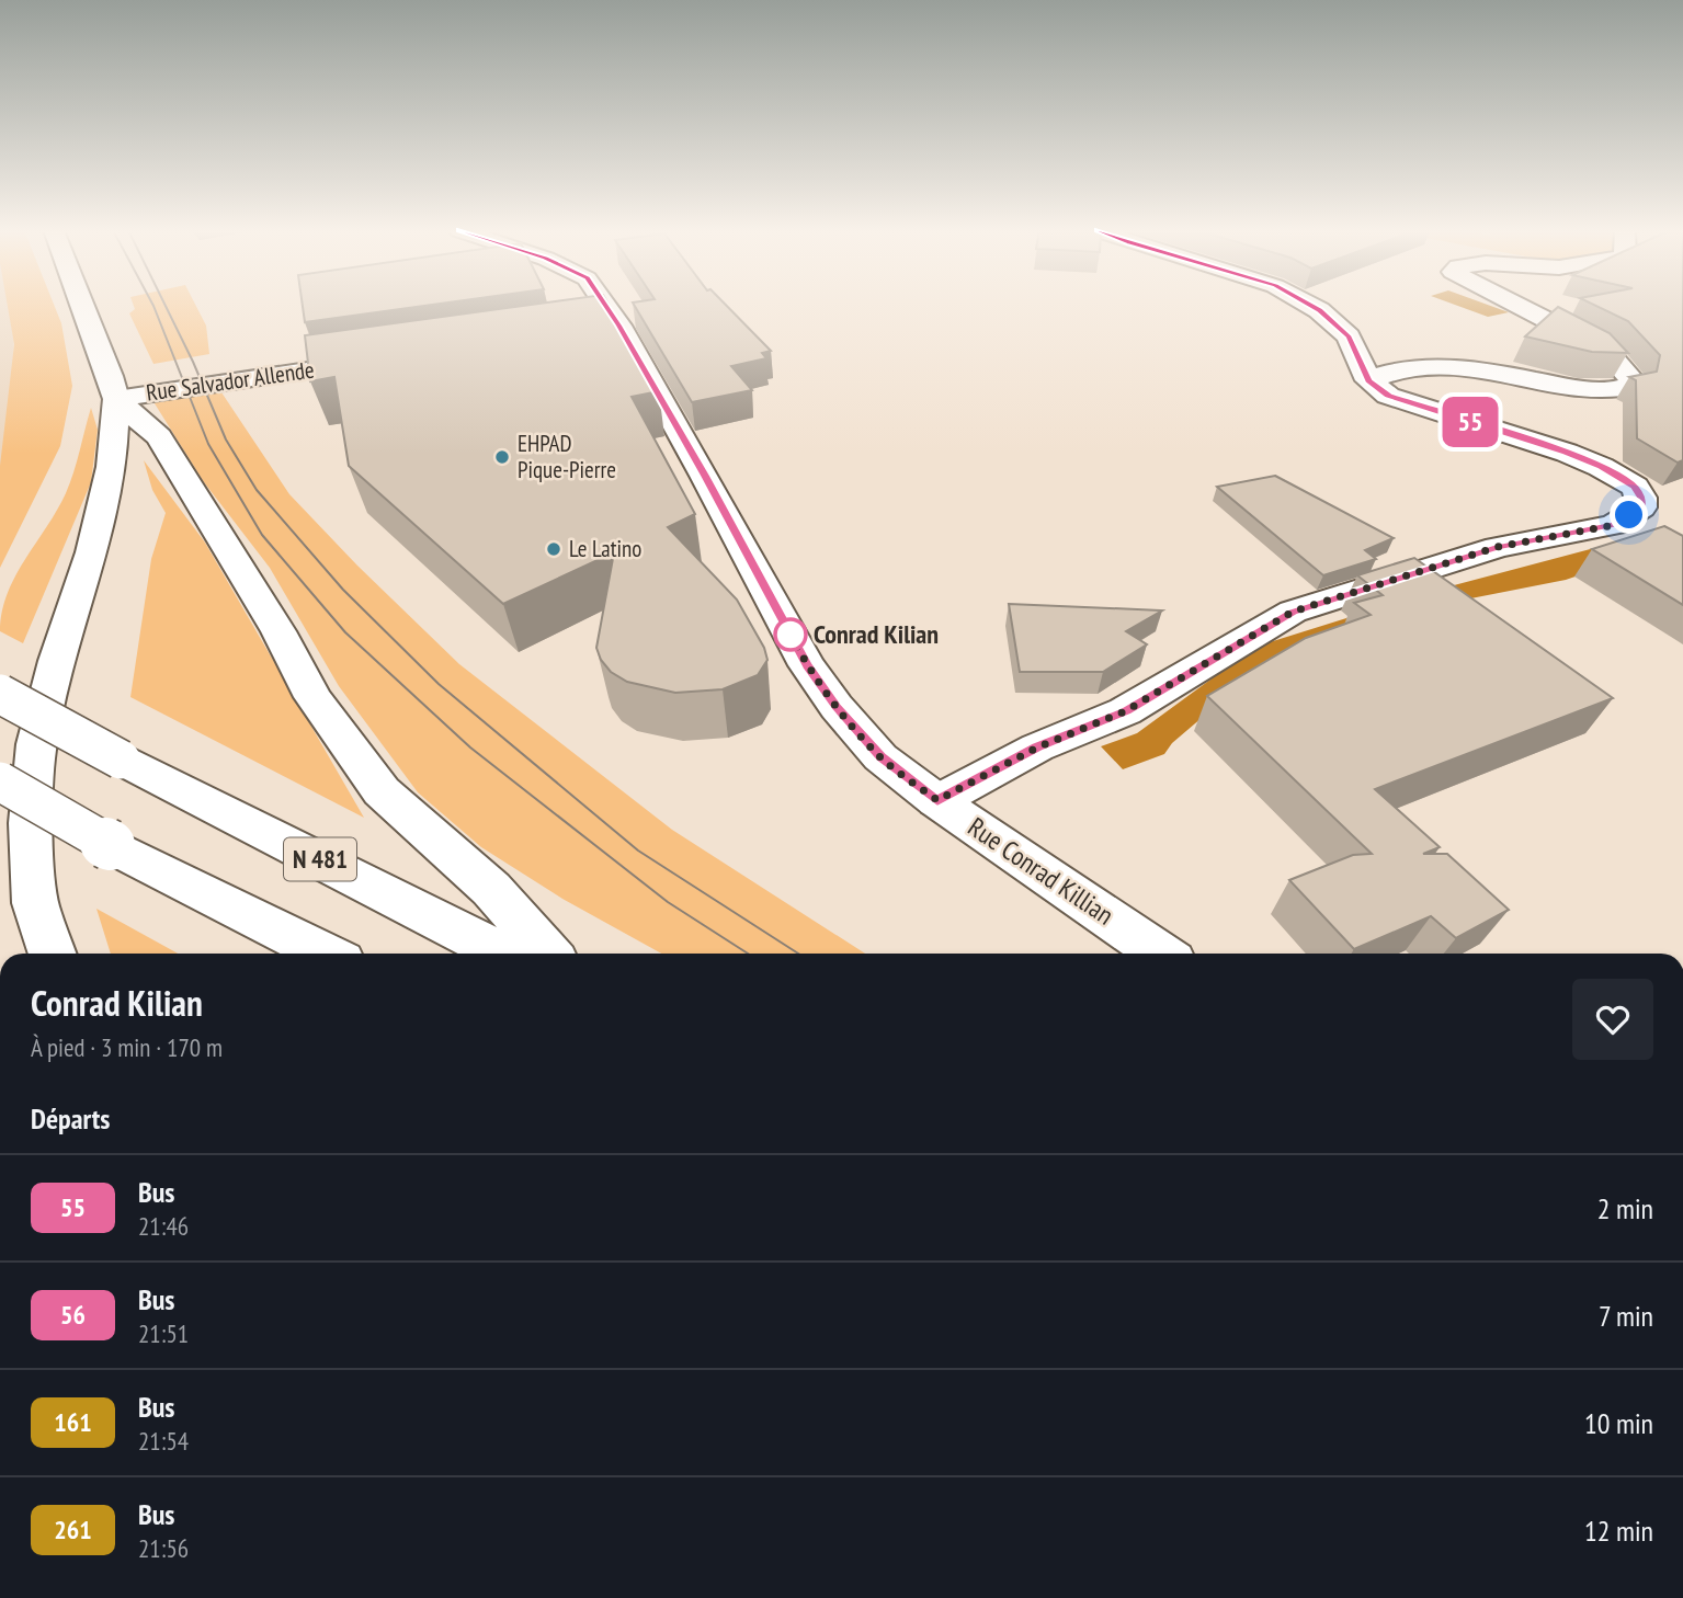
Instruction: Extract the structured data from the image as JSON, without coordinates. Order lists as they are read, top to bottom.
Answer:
{
  "streets": {
    "main road": ["Rue Salvador Allende", "N 481", "Rue Conrad Killian"]
  },
  "places": ["EHPAD Pique-Pierre", "Le Latino", "Conrad Kilian"],
  "lines": ["bus line 55"],
  "page": {
    "on_map": "55",
    "heading": [
      ["Conrad Kilian", "À pied · 3 min · 170 m"],
      "Départs"
    ],
    "list": [
      {
        "mark": "55",
        "name": "Bus",
        "note": "21:46",
        "value": "2 min"
      },
      {
        "mark": "56",
        "name": "Bus",
        "note": "21:51",
        "value": "7 min"
      },
      {
        "mark": "161",
        "name": "Bus",
        "note": "21:54",
        "value": "10 min"
      },
      {
        "mark": "261",
        "name": "Bus",
        "note": "21:56",
        "value": "12 min"
      }
    ]
  }
}
